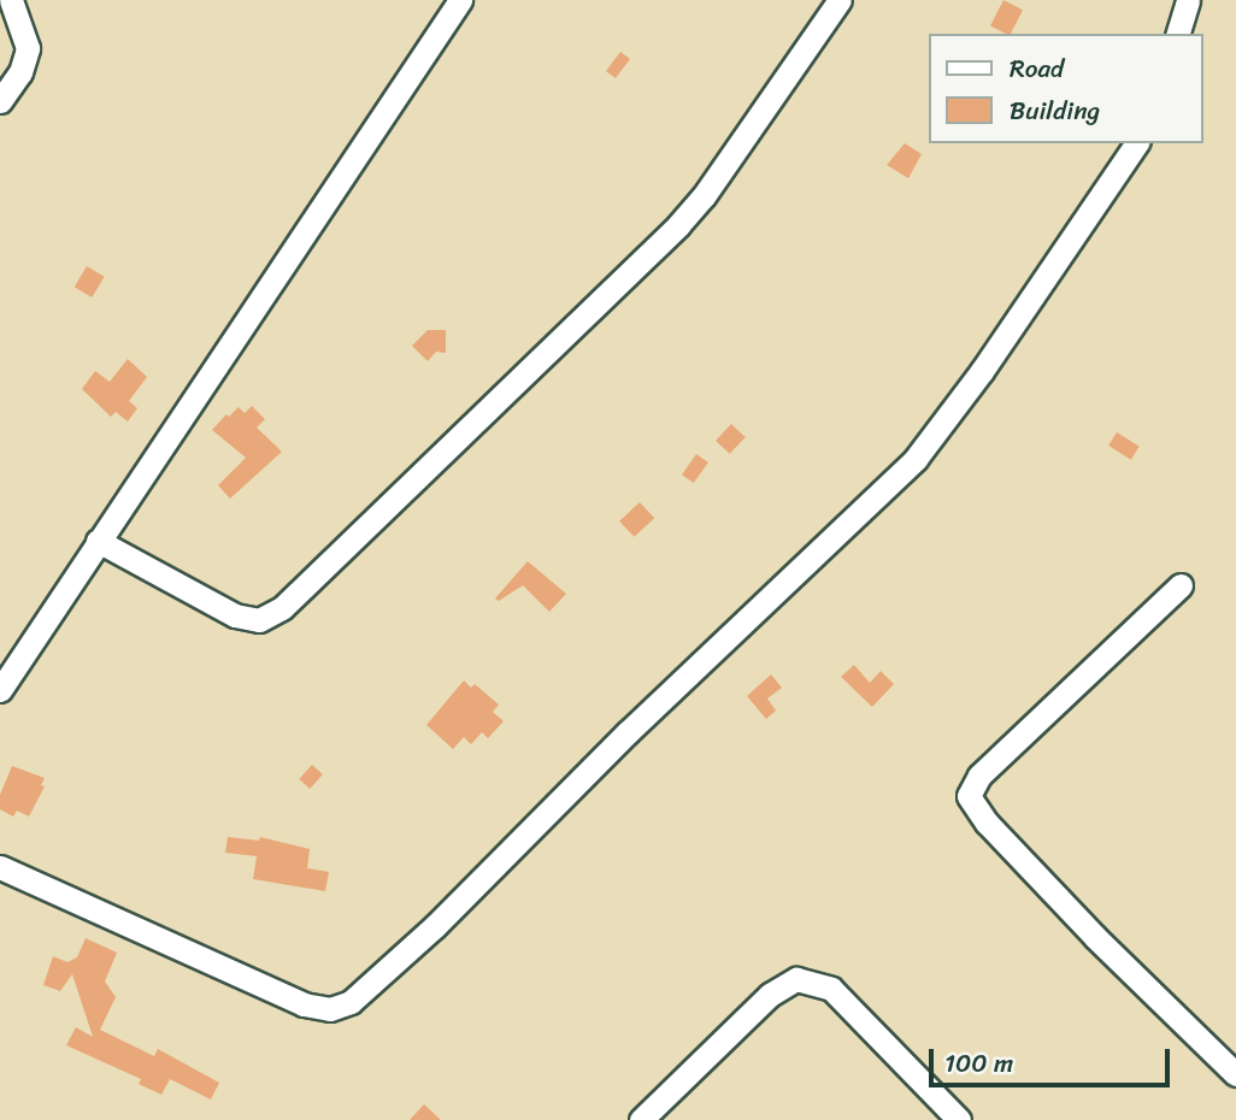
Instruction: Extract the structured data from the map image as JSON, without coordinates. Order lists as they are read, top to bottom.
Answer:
{
  "legend": ["Road", "Building"],
  "scale_bar": "100 m"
}
